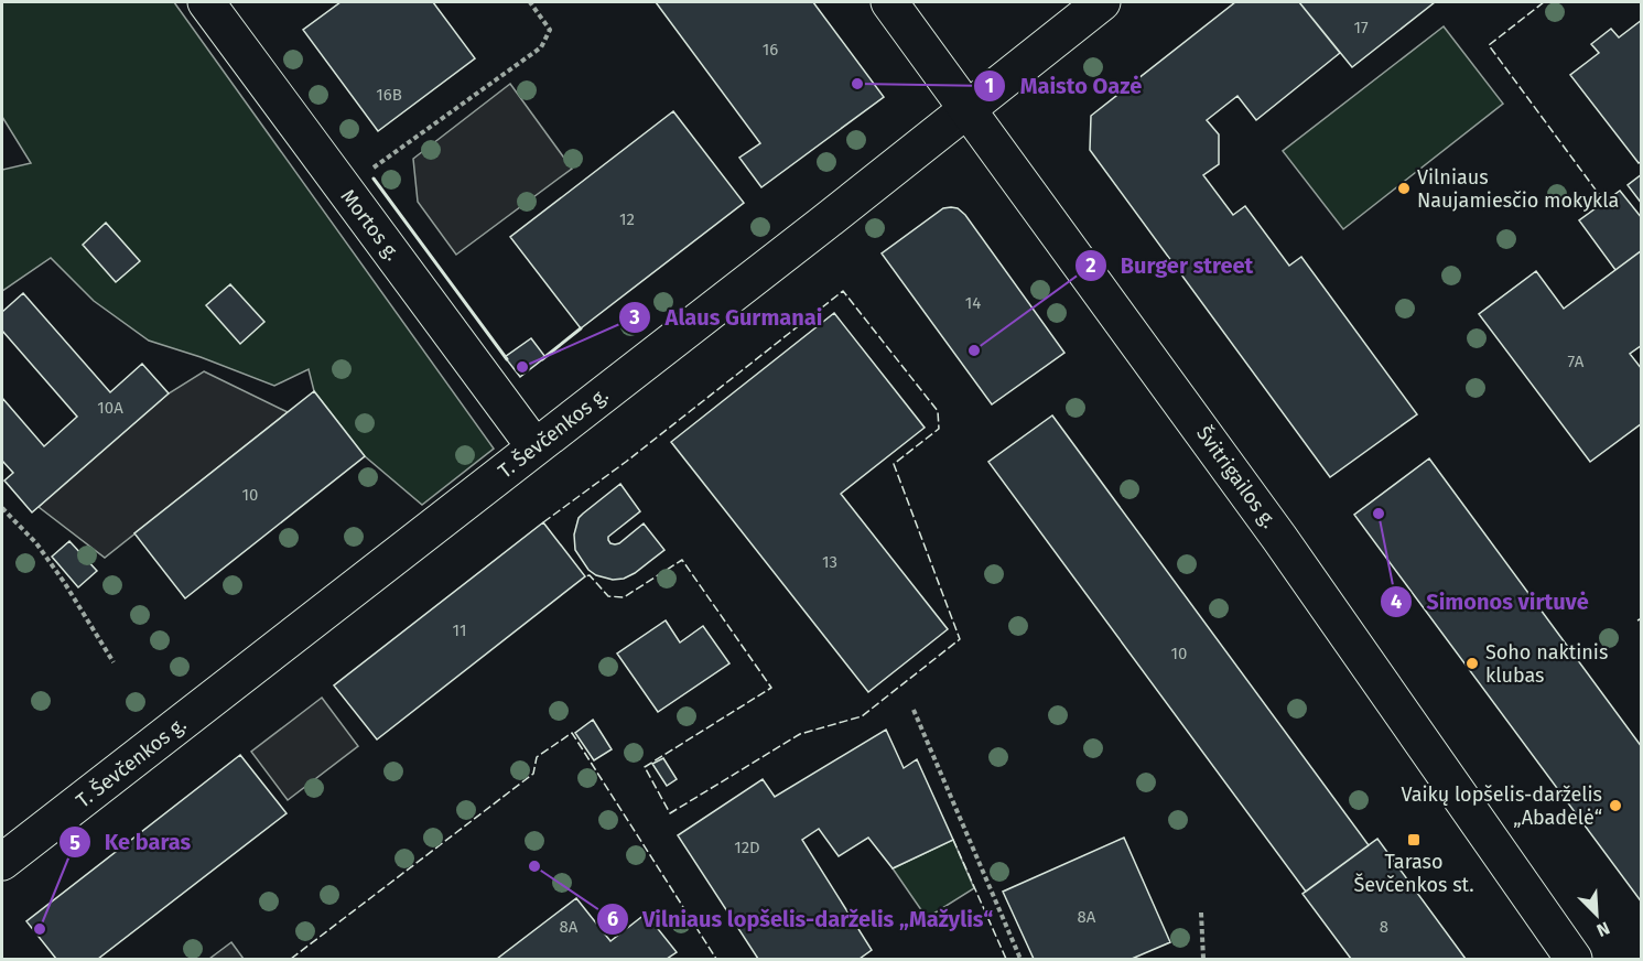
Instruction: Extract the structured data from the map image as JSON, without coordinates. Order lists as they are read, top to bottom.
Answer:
{
  "streets": {
    "street": ["Mortos g.", "T. Ševčenkos g.", "Švitrigailos g."]
  },
  "crossings": [
    ["Mortos g.", "T. Ševčenkos g."],
    ["T. Ševčenkos g.", "Švitrigailos g."]
  ],
  "places": {
    "other": [
      "Maisto Oazė",
      "Vilniaus Naujamiesčio mokykla",
      "Burger street",
      "Alaus Gurmanai",
      "Simonos virtuvė",
      "Soho naktinis klubas",
      "Vaikų lopšelis-darželis „Abadelė“",
      "Vilniaus lopšelis-darželis „Mažylis“",
      "Ke baras"
    ],
    "transit": ["Taraso Ševčenkos st."]
  },
  "house_numbers": [
    "17",
    "16",
    "16B",
    "12",
    "14",
    "7A",
    "10A",
    "10",
    "13",
    "11",
    "10",
    "12D",
    "8A",
    "8A",
    "8"
  ],
  "north": "bottom right"
}
